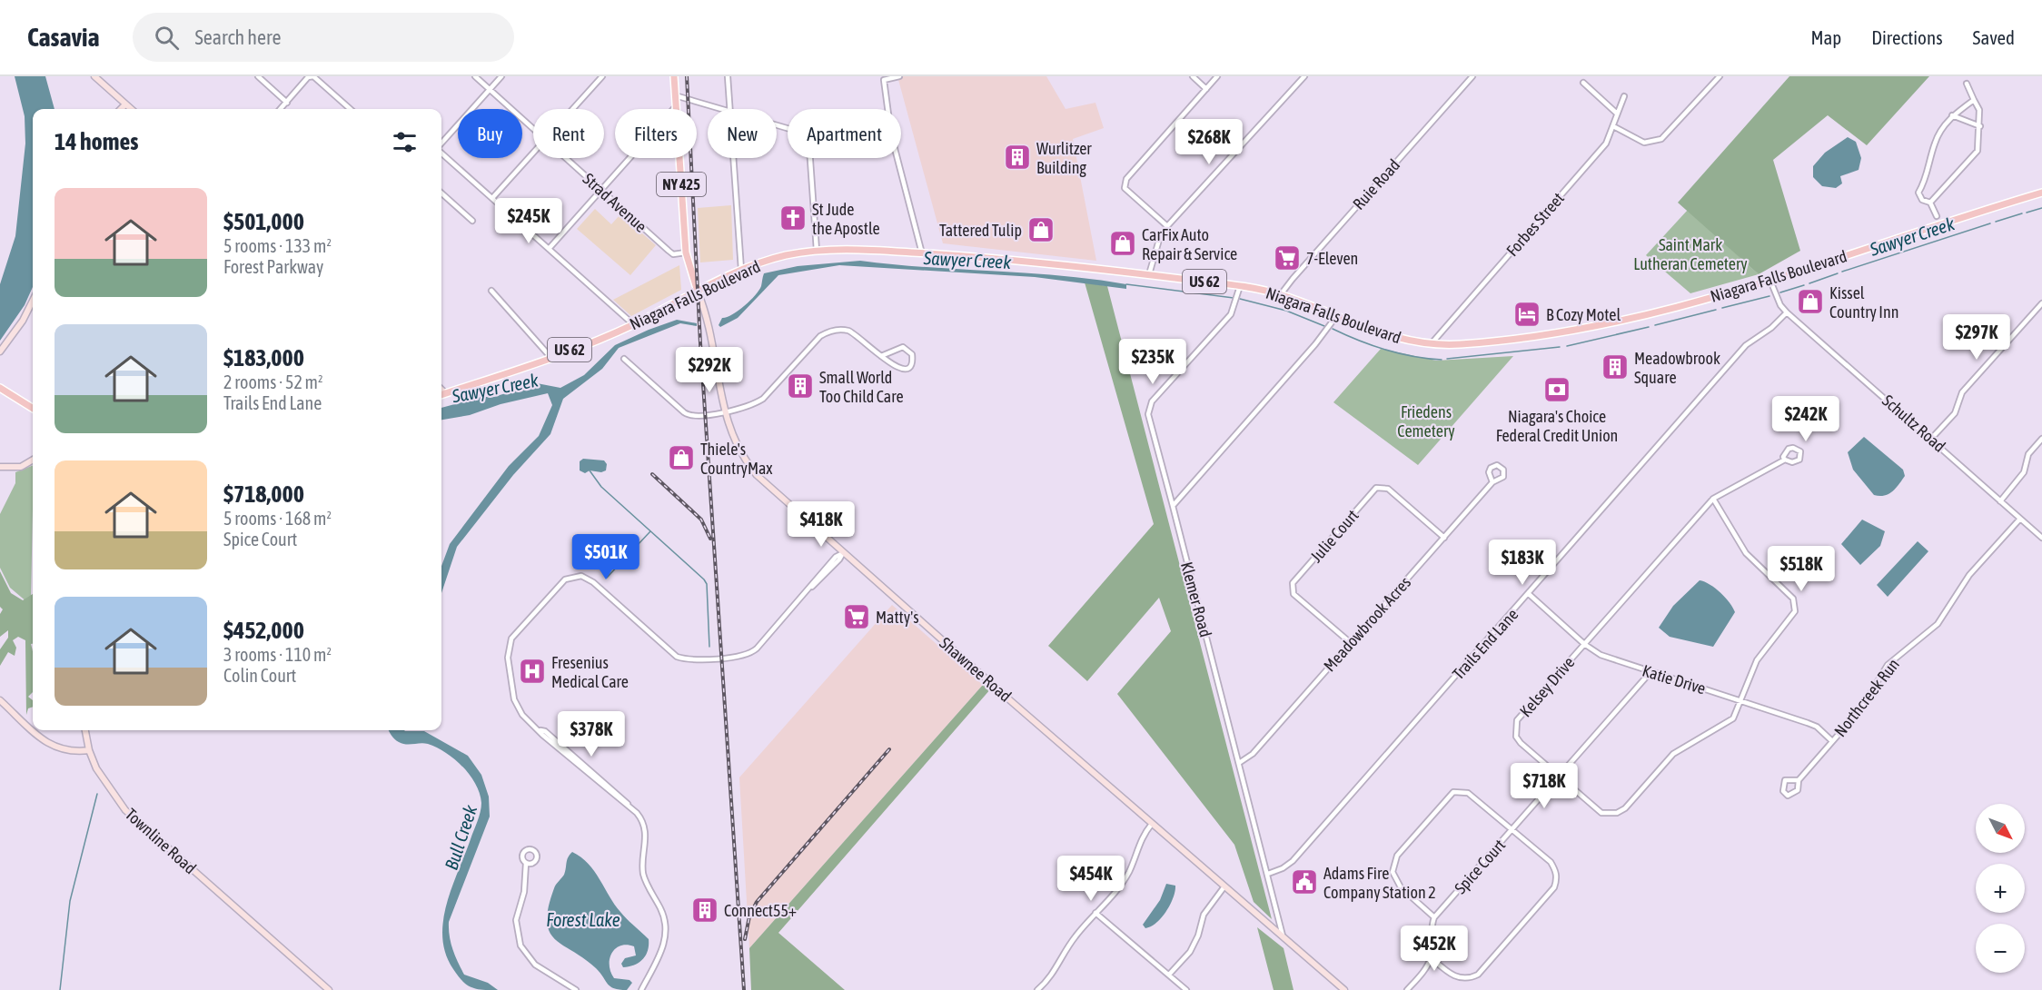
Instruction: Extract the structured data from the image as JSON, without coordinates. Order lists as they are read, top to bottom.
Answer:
{
  "streets": {
    "main road": [
      "NY 425",
      "Niagara Falls Boulevard",
      "US 62",
      "Shawnee Road",
      "Townline Road"
    ],
    "street": [
      "Ruie Road",
      "Strad Avenue",
      "Forbes Street",
      "Schultz Road",
      "Julie Court",
      "Klemer Road",
      "Meadowbrook Acres",
      "Trails End Lane",
      "Katie Drive",
      "Kelsey Drive",
      "Northcreek Run",
      "Spice Court"
    ]
  },
  "crossings": [
    ["NY 425", "Strad Avenue"],
    ["NY 425", "Niagara Falls Boulevard"],
    ["NY 425", "Shawnee Road"],
    ["Ruie Road", "Niagara Falls Boulevard"],
    ["Forbes Street", "Niagara Falls Boulevard"],
    ["Niagara Falls Boulevard", "Schultz Road"],
    ["Niagara Falls Boulevard", "Klemer Road"],
    ["Niagara Falls Boulevard", "Shawnee Road"],
    ["Schultz Road", "Trails End Lane"],
    ["Schultz Road", "Northcreek Run"],
    ["Julie Court", "Meadowbrook Acres"],
    ["Klemer Road", "Meadowbrook Acres"],
    ["Klemer Road", "Trails End Lane"],
    ["Klemer Road", "Shawnee Road"],
    ["Trails End Lane", "Katie Drive"],
    ["Katie Drive", "Kelsey Drive"],
    ["Katie Drive", "Northcreek Run"],
    ["Katie Drive", "Spice Court"],
    ["Kelsey Drive", "Spice Court"]
  ],
  "water": ["Sawyer Creek", "Bull Creek", "Forest Lake"],
  "parks": ["Saint Mark Lutheran Cemetery", "Friedens Cemetery"],
  "places": {
    "building": [
      "Wurlitzer Building",
      "Meadowbrook Square",
      "Small World Too Child Care",
      "Connect55+"
    ],
    "church": ["St Jude the Apostle"],
    "shop": [
      "Tattered Tulip",
      "CarFix Auto Repair & Service",
      "Kissel Country Inn",
      "Thiele's CountryMax"
    ],
    "supermarket": ["7-Eleven", "Matty's"],
    "hotel": ["B Cozy Motel"],
    "bank": ["Niagara's Choice Federal Credit Union"],
    "hospital": ["Fresenius Medical Care"],
    "public building": ["Adams Fire Company Station 2"]
  },
  "north": "bottom right",
  "page": {
    "header": "Casavia",
    "search": "Search here",
    "nav": ["Map", "Directions", "Saved"],
    "chip": [
      "Buy",
      "Rent",
      "Filters",
      "New",
      "Apartment"
    ],
    "heading": "14 homes",
    "price": [
      "$268K",
      "$245K",
      "$297K",
      "$235K",
      "$292K",
      "$242K",
      "$418K",
      "$501K",
      "$183K",
      "$518K",
      "$378K",
      "$718K",
      "$454K",
      "$452K"
    ],
    "list": [
      {
        "name": "$501,000",
        "note": "5 rooms · 133 m² · Forest Parkway"
      },
      {
        "name": "$183,000",
        "note": "2 rooms · 52 m² · Trails End Lane"
      },
      {
        "name": "$718,000",
        "note": "5 rooms · 168 m² · Spice Court"
      },
      {
        "name": "$452,000",
        "note": "3 rooms · 110 m² · Colin Court"
      }
    ],
    "map_buttons": ["+", "−"]
  }
}
